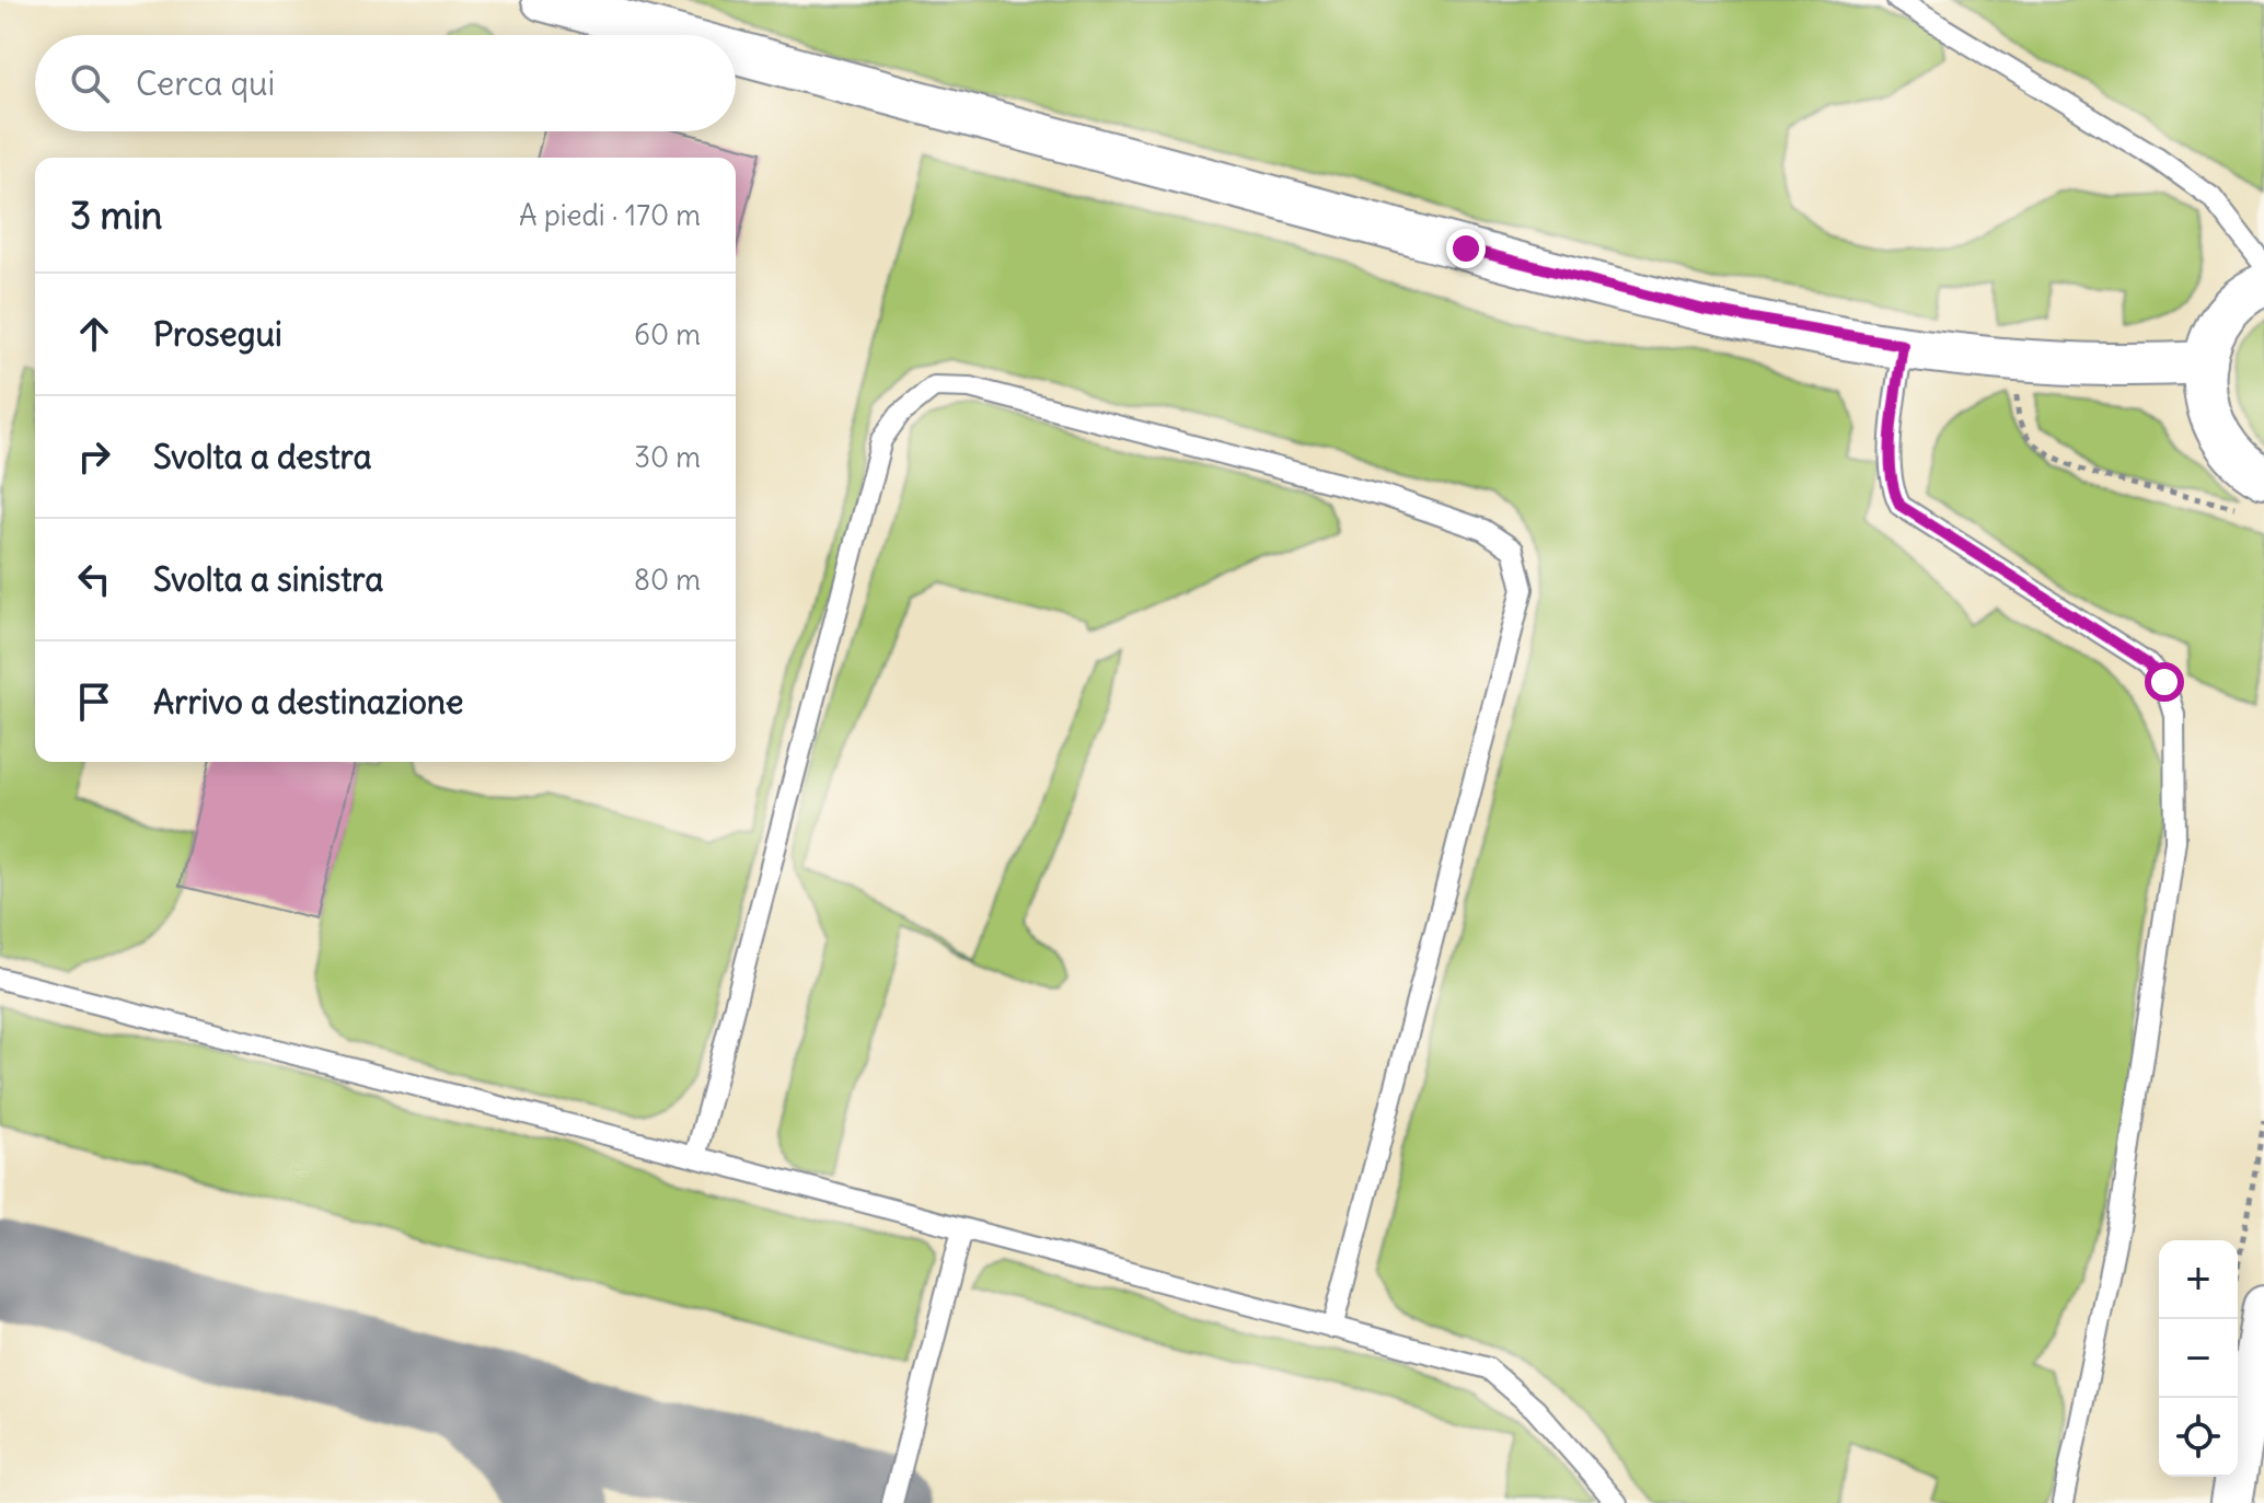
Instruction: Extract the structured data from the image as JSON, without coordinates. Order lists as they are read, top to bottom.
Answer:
{
  "page": {
    "search": "Cerca qui",
    "heading": ["3 min", "A piedi · 170 m"],
    "list": [
      ["Prosegui", "60 m"],
      ["Svolta a destra", "30 m"],
      ["Svolta a sinistra", "80 m"],
      "Arrivo a destinazione"
    ],
    "map_buttons": ["+", "−"]
  }
}
